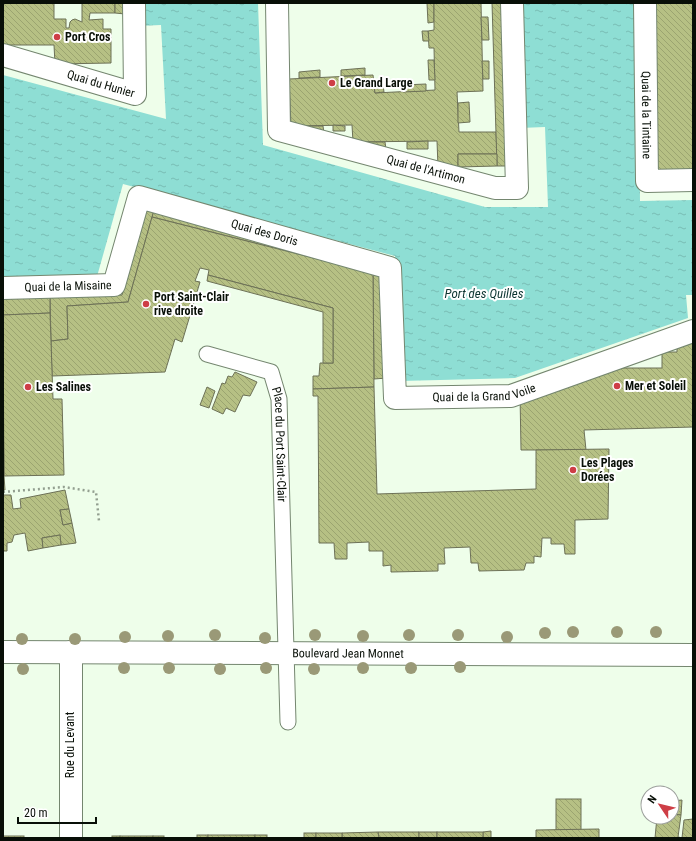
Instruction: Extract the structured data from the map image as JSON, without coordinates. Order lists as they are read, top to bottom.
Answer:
{
  "streets": {
    "street": [
      "Quai du Hunier",
      "Quai de la Tintaine",
      "Quai de l'Artimon",
      "Quai des Doris",
      "Quai de la Misaine",
      "Quai de la Grand Voile",
      "Boulevard Jean Monnet",
      "Rue du Levant"
    ],
    "lane": ["Place du Port Saint-Clair"]
  },
  "crossings": [
    ["Quai des Doris", "Quai de la Misaine"],
    ["Quai des Doris", "Quai de la Grand Voile"],
    ["Place du Port Saint-Clair", "Boulevard Jean Monnet"],
    ["Boulevard Jean Monnet", "Rue du Levant"]
  ],
  "water": ["Port des Quilles"],
  "places": [
    "Port Cros",
    "Le Grand Large",
    "Port Saint-Clair rive droite",
    "Mer et Soleil",
    "Les Salines",
    "Les Plages Dorées"
  ],
  "scale_bar": "20 m",
  "north": "top left"
}
